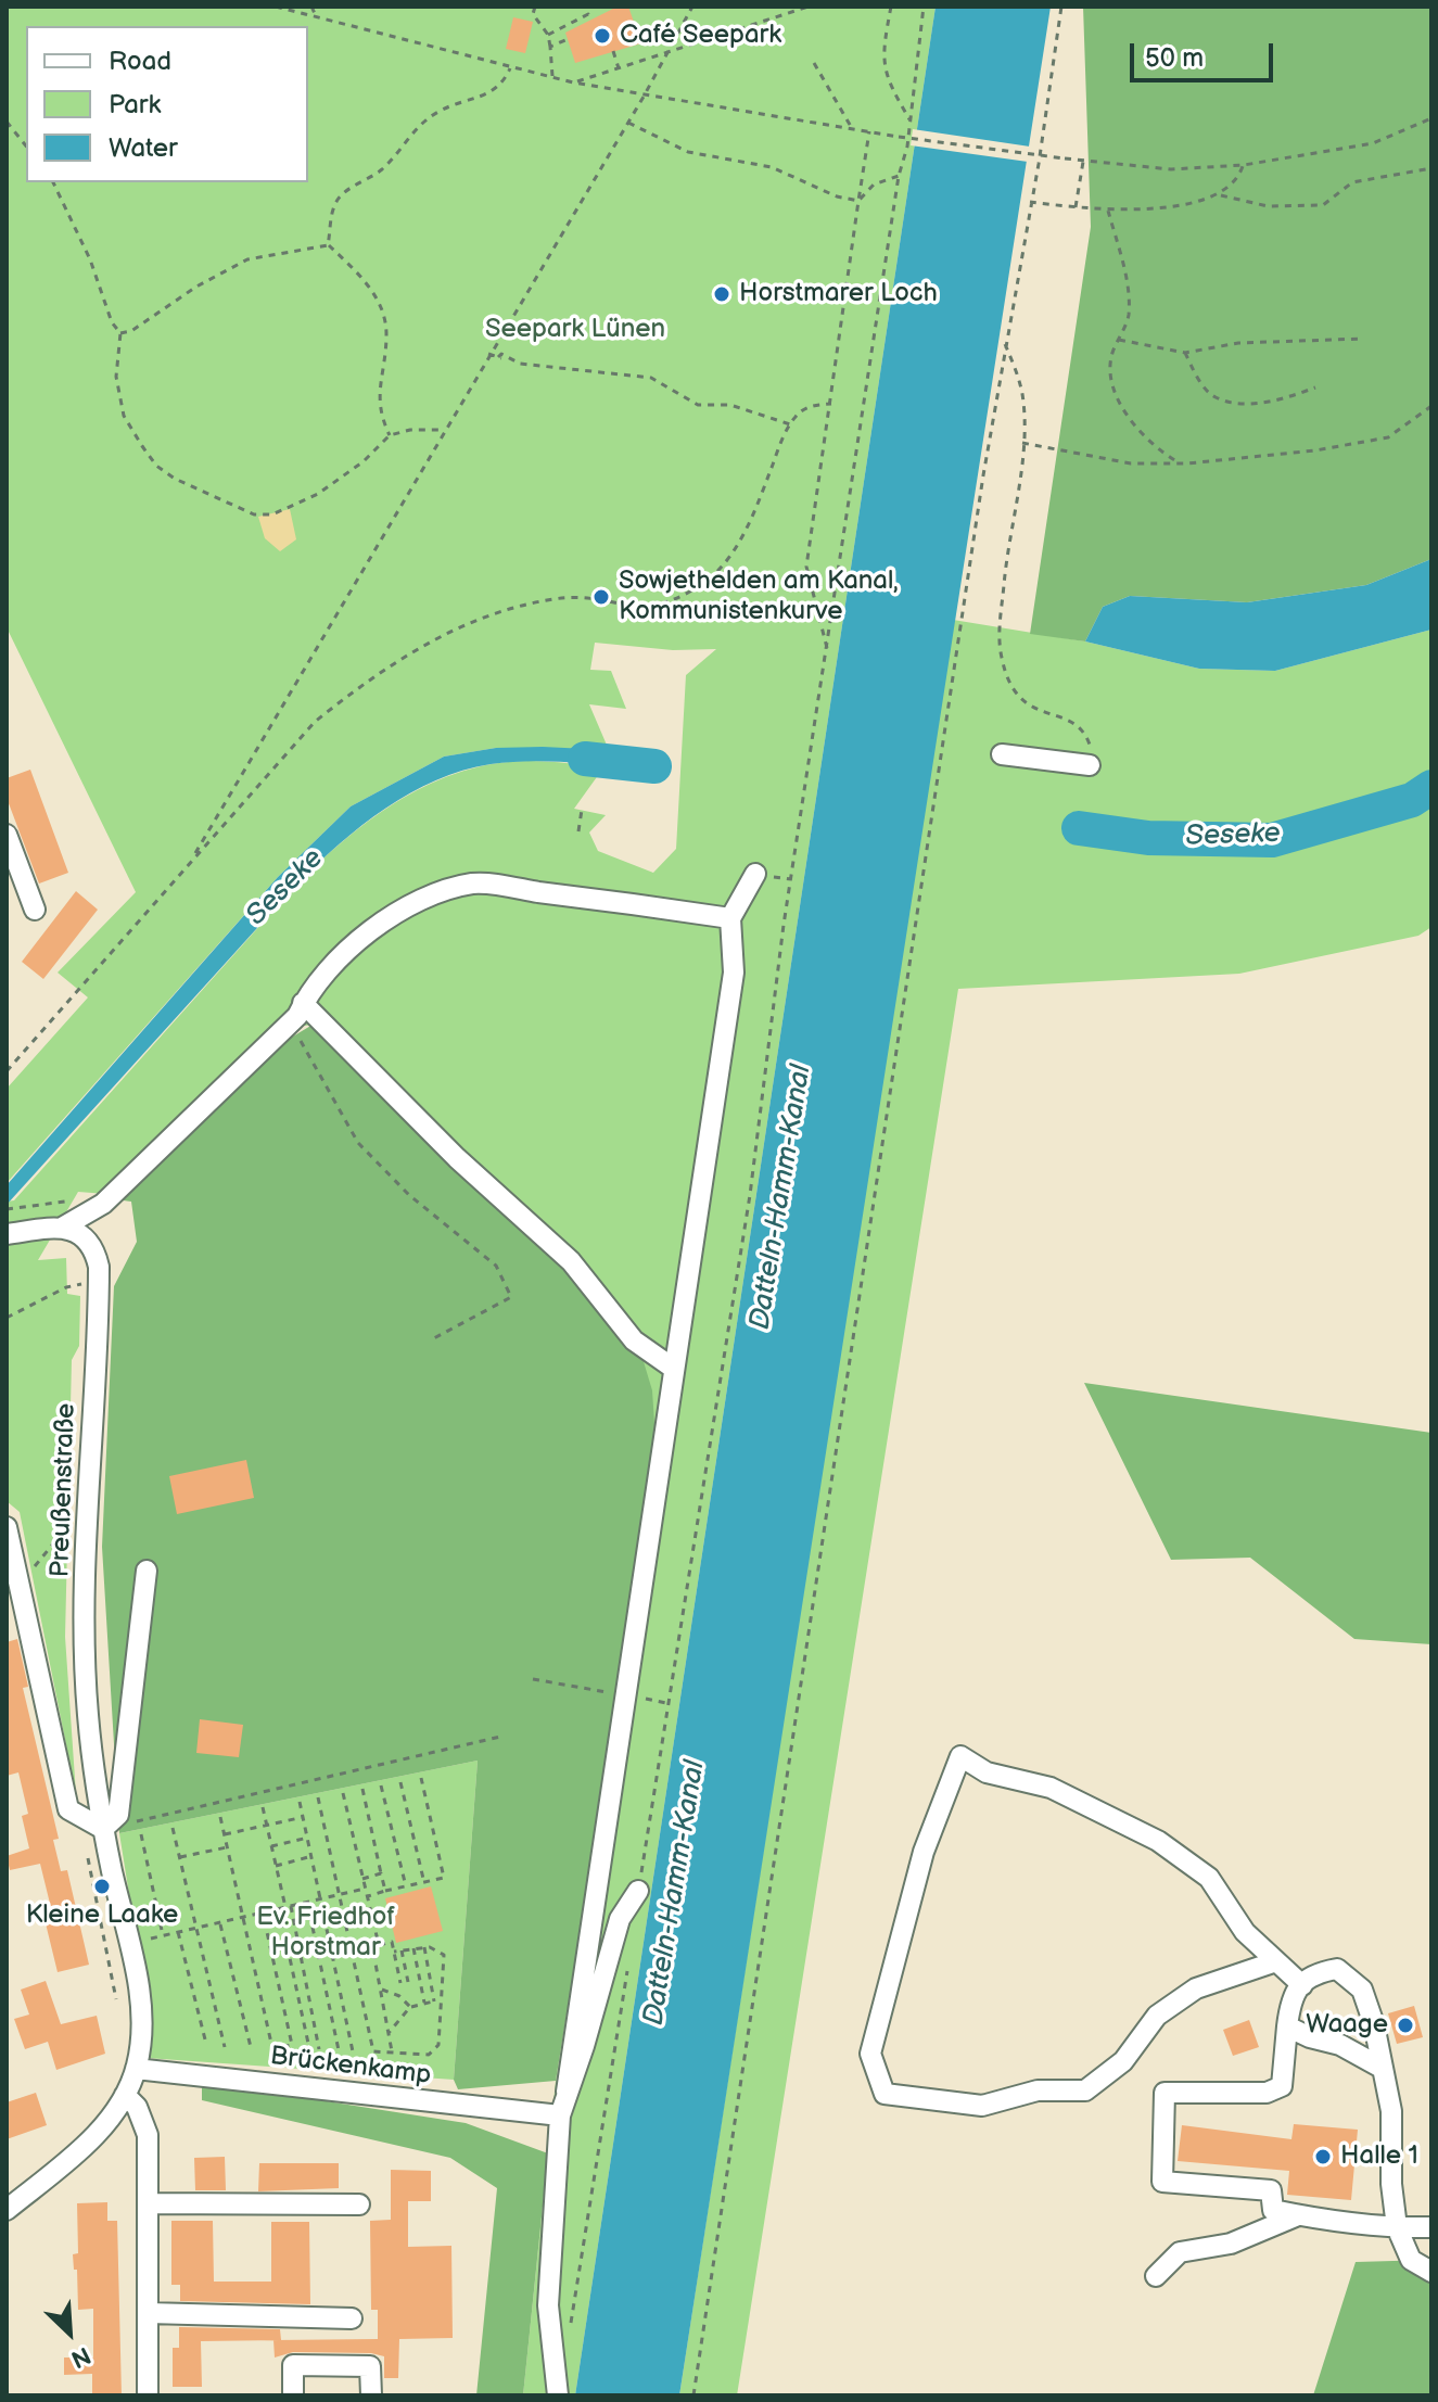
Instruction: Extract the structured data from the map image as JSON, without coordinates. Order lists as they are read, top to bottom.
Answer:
{
  "streets": {
    "street": ["Preußenstraße", "Brückenkamp"]
  },
  "crossings": [
    ["Preußenstraße", "Brückenkamp"]
  ],
  "water": ["Seseke", "Datteln-Hamm-Kanal"],
  "parks": ["Seepark Lünen", "Ev. Friedhof Horstmar"],
  "places": [
    "Café Seepark",
    "Horstmarer Loch",
    "Sowjethelden am Kanal, Kommunistenkurve",
    "Kleine Laake",
    "Waage",
    "Halle 1"
  ],
  "legend": ["Road", "Park", "Water"],
  "scale_bar": "50 m",
  "north": "bottom right"
}
